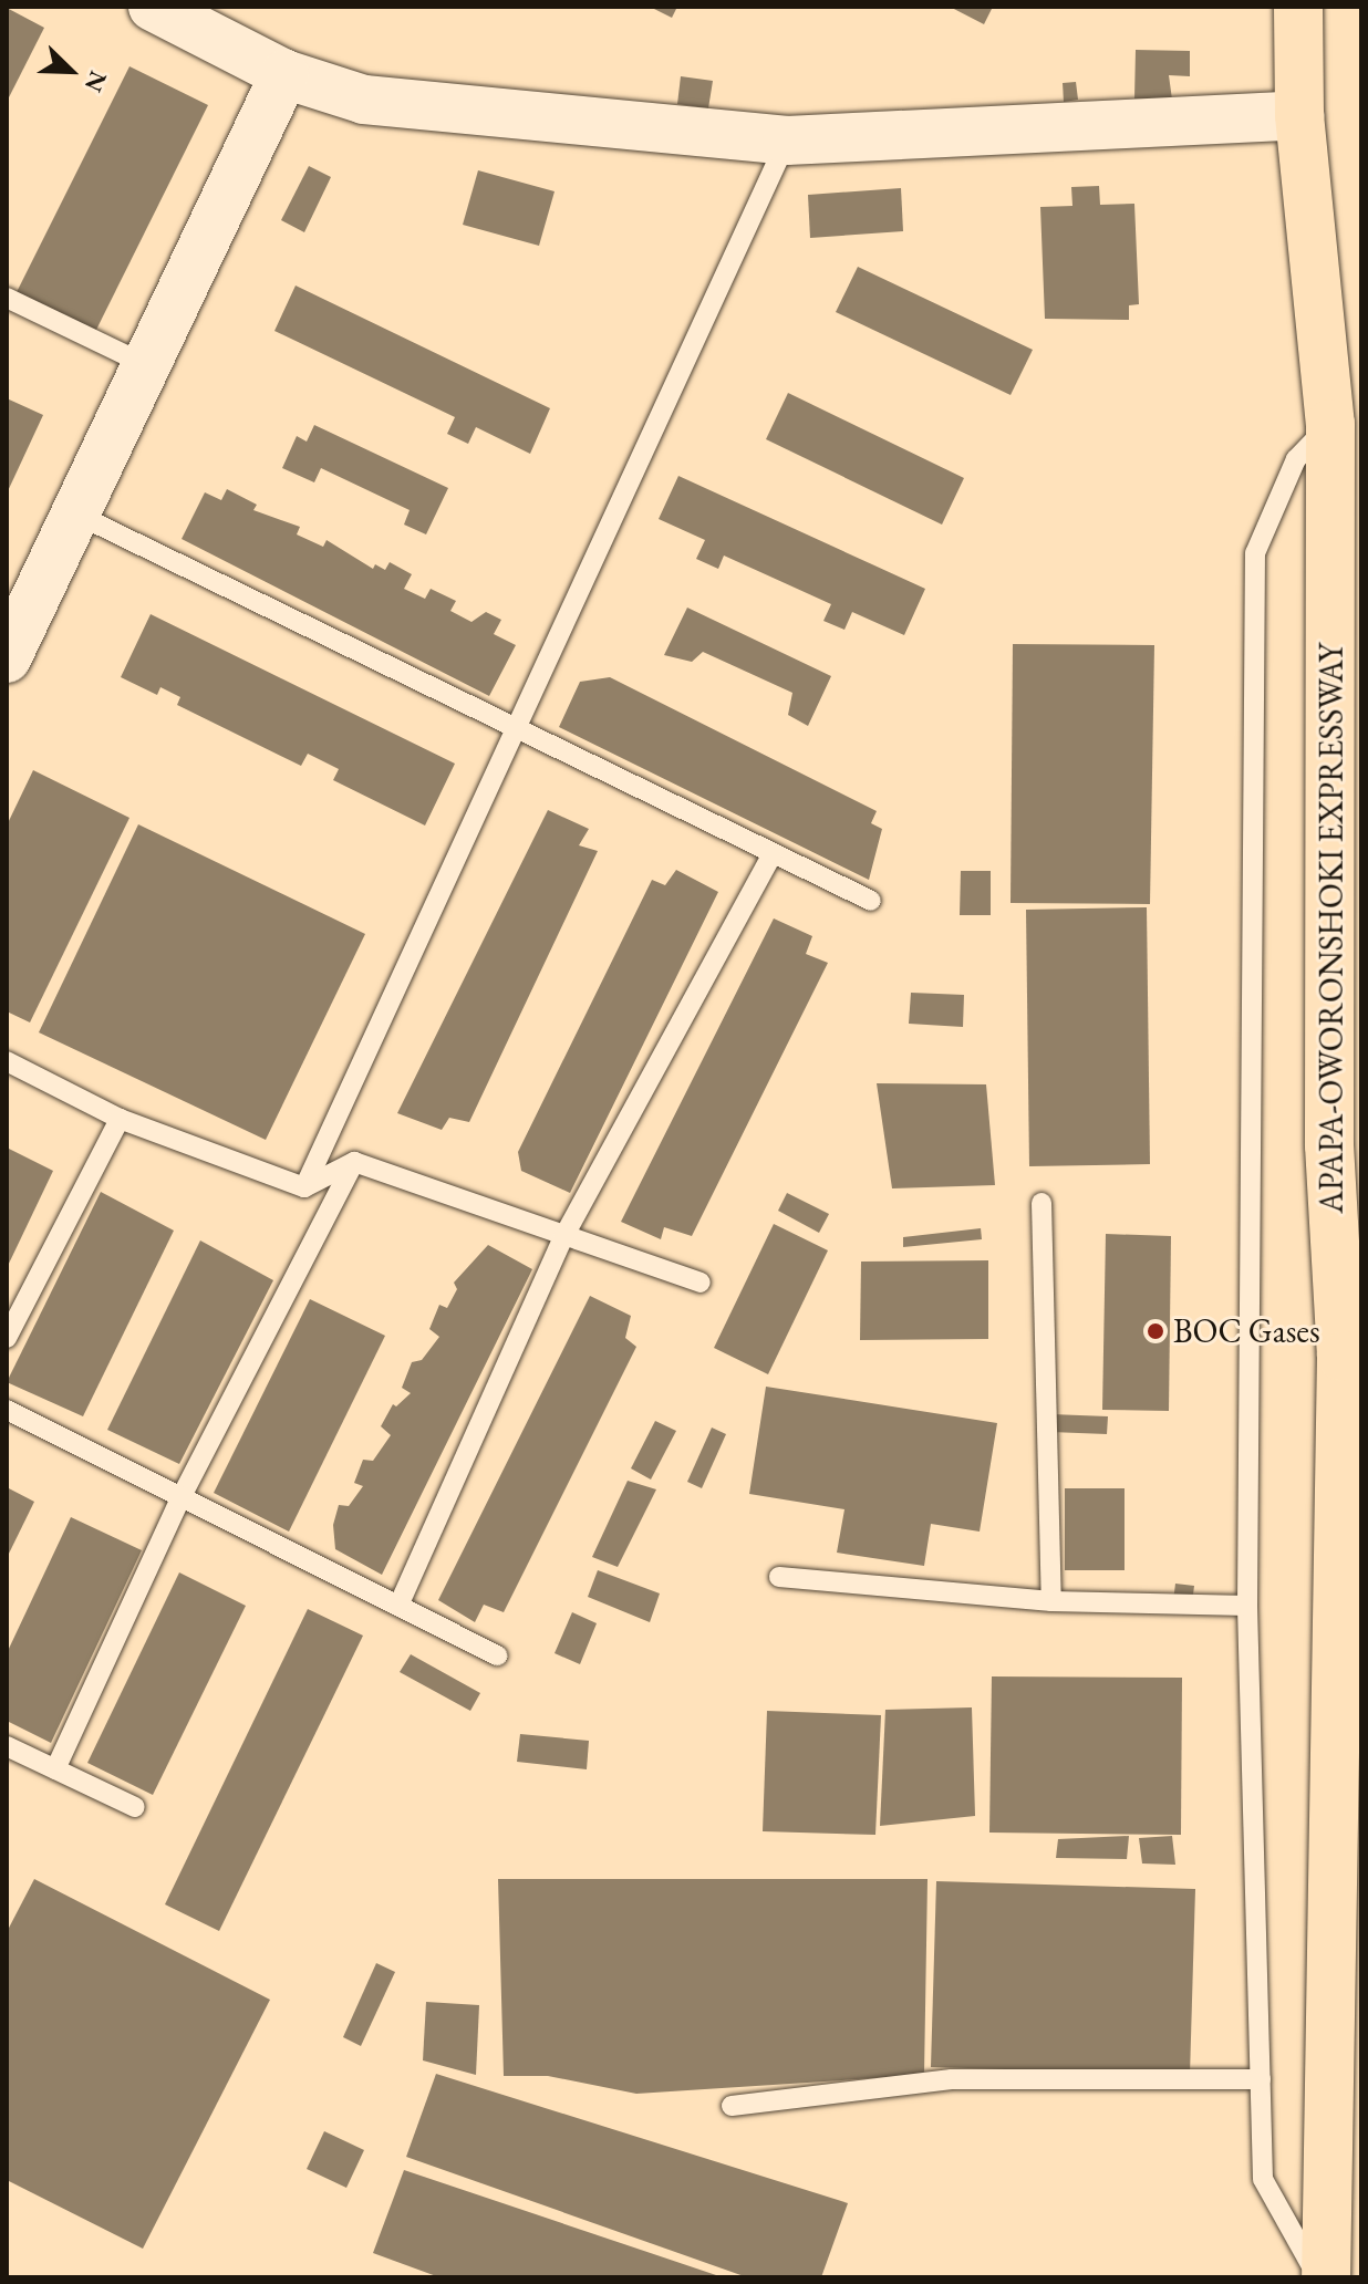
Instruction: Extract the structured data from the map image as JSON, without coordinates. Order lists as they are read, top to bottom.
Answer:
{
  "streets": {
    "main road": ["APAPA-OWORONSHOKI EXPRESSWAY"]
  },
  "places": ["BOC Gases"],
  "north": "bottom right"
}
